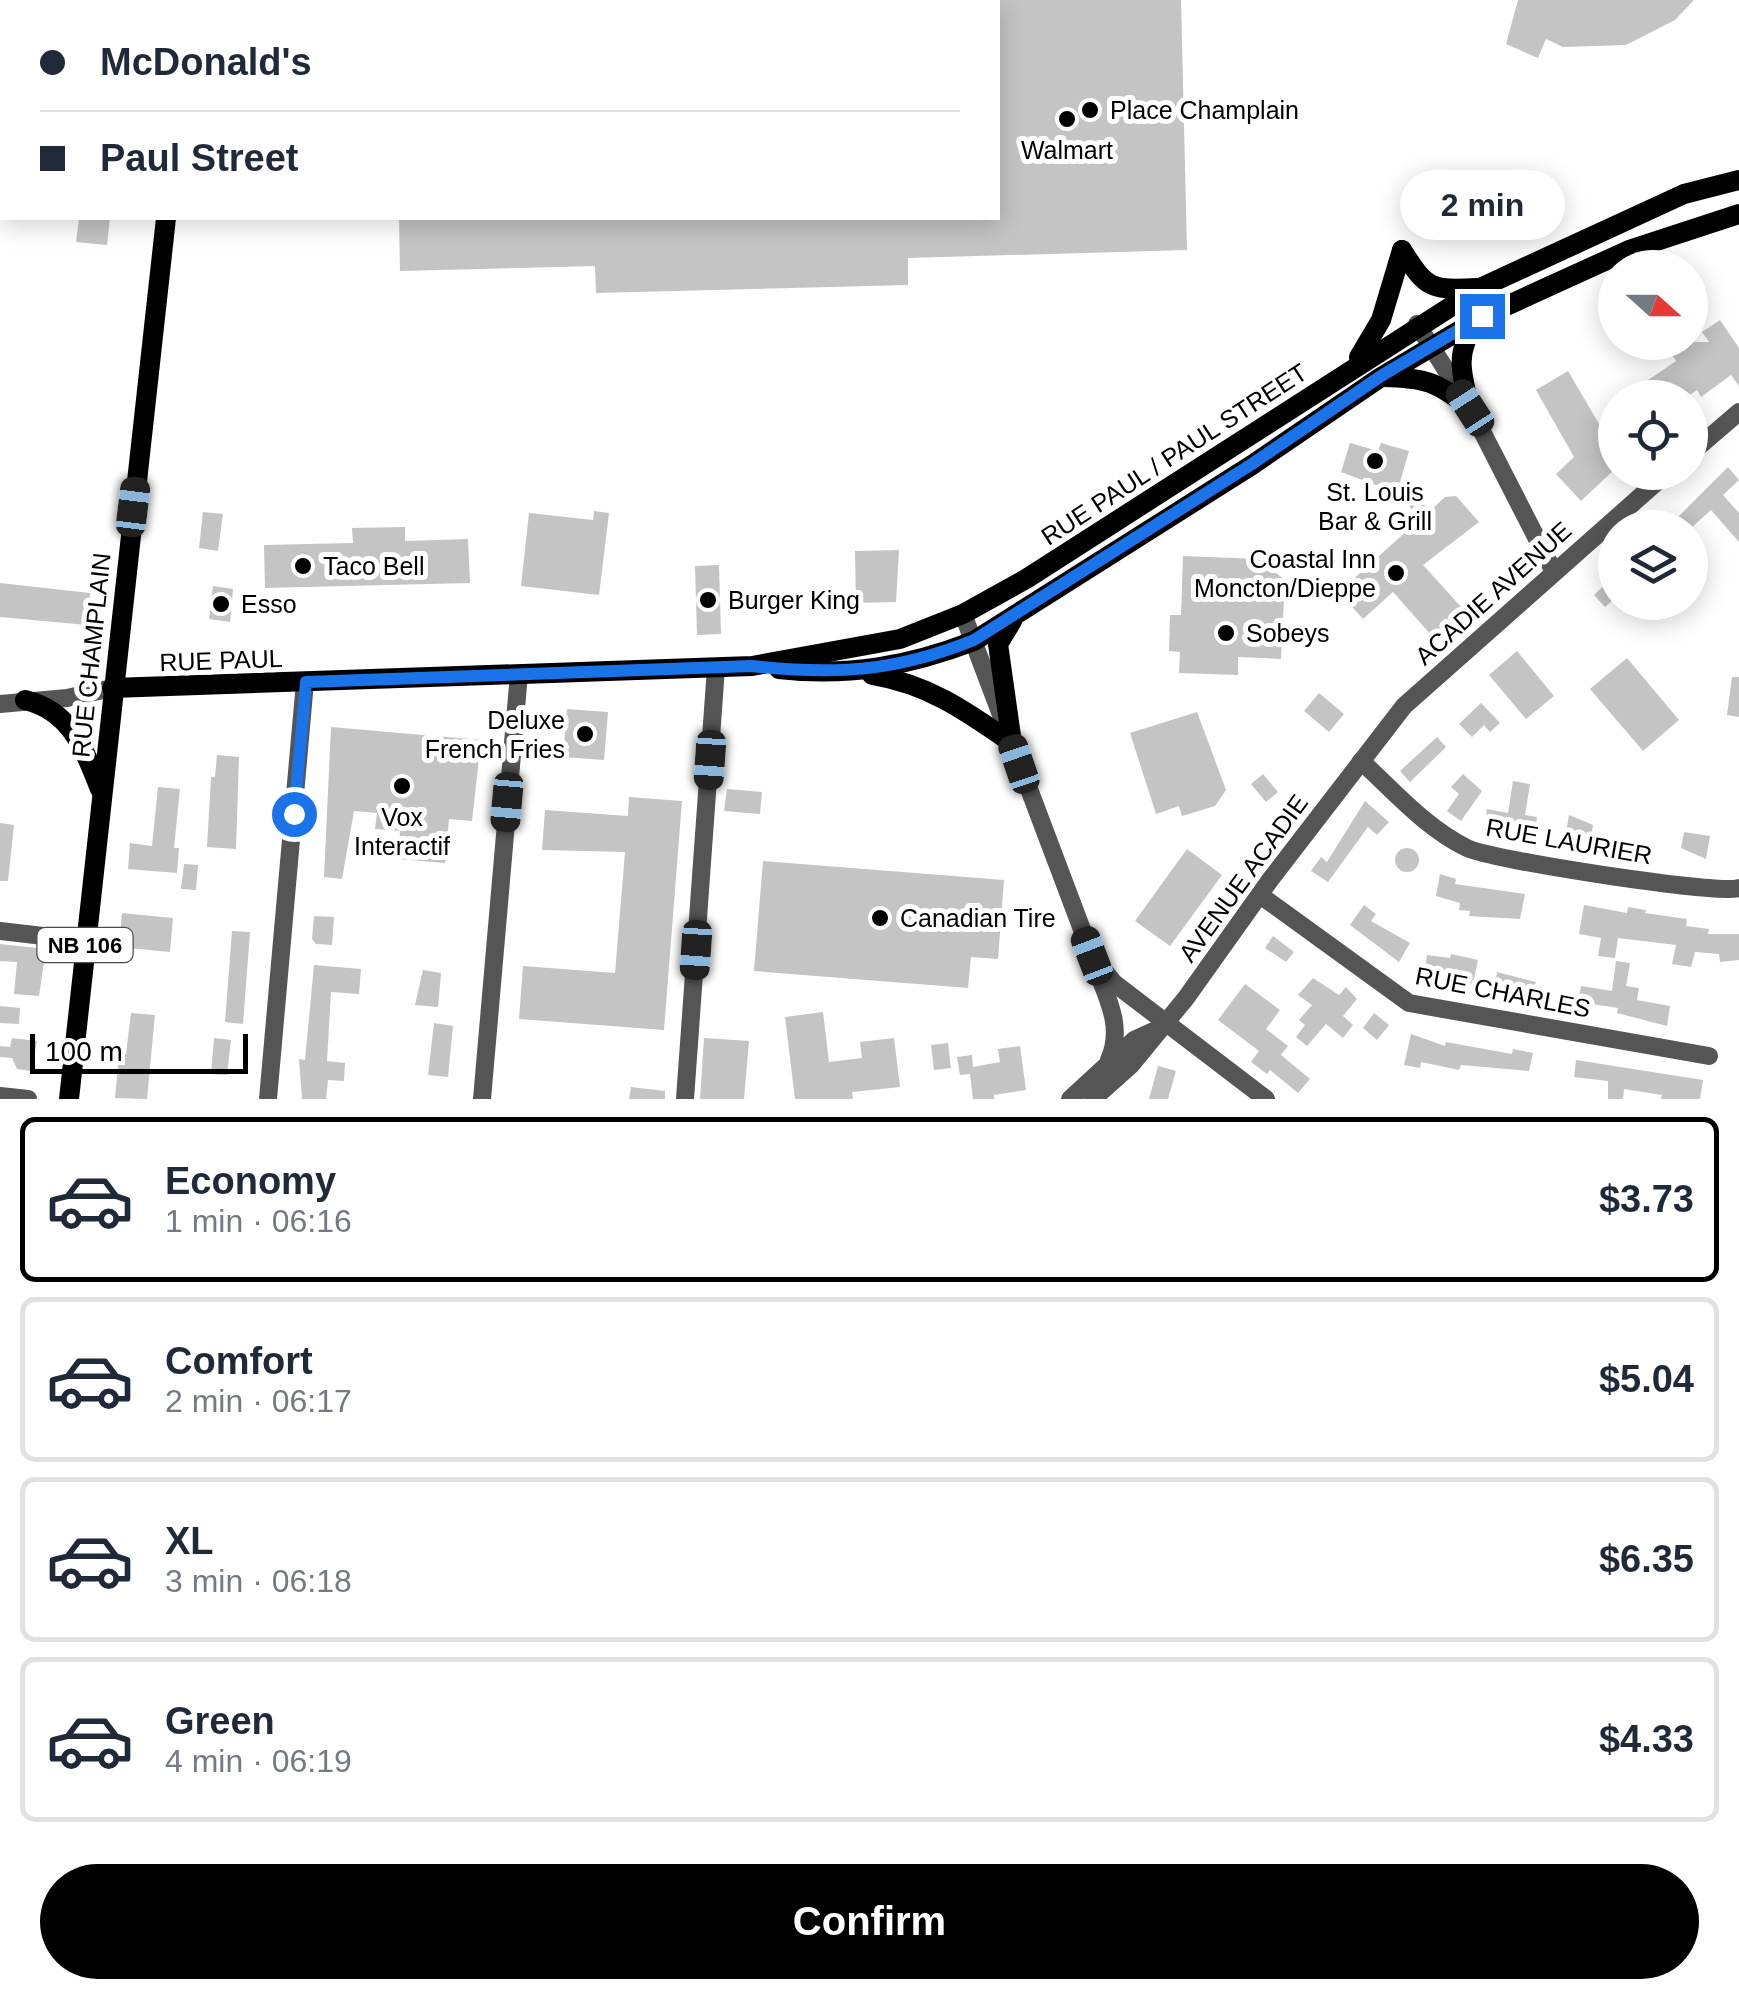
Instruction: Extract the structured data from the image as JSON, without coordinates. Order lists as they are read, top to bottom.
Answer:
{
  "streets": {
    "main road": [
      "RUE PAUL / PAUL STREET",
      "RUE CHAMPLAIN",
      "RUE PAUL",
      "NB 106"
    ],
    "street": [
      "ACADIE AVENUE",
      "RUE LAURIER",
      "AVENUE ACADIE",
      "RUE CHARLES"
    ]
  },
  "crossings": [
    ["RUE PAUL / PAUL STREET", "RUE PAUL"],
    ["ACADIE AVENUE", "RUE LAURIER"],
    ["ACADIE AVENUE", "AVENUE ACADIE"],
    ["RUE CHAMPLAIN", "RUE PAUL"],
    ["RUE LAURIER", "AVENUE ACADIE"],
    ["AVENUE ACADIE", "RUE CHARLES"]
  ],
  "places": [
    "Place Champlain",
    "Walmart",
    "St. Louis Bar & Grill",
    "Taco Bell",
    "Coastal Inn Moncton/Dieppe",
    "Burger King",
    "Esso",
    "Sobeys",
    "Deluxe French Fries",
    "Vox Interactif",
    "Canadian Tire"
  ],
  "scale_bar": "100 m",
  "north": "right",
  "page": {
    "banner": ["McDonald's", "Paul Street"],
    "bubble": "2 min",
    "scale": "100 m",
    "list": [
      {
        "name": "Economy",
        "note": "1 min · 06:16",
        "value": "$3.73"
      },
      {
        "name": "Comfort",
        "note": "2 min · 06:17",
        "value": "$5.04"
      },
      {
        "name": "XL",
        "note": "3 min · 06:18",
        "value": "$6.35"
      },
      {
        "name": "Green",
        "note": "4 min · 06:19",
        "value": "$4.33"
      }
    ],
    "buttons": "Confirm"
  }
}
